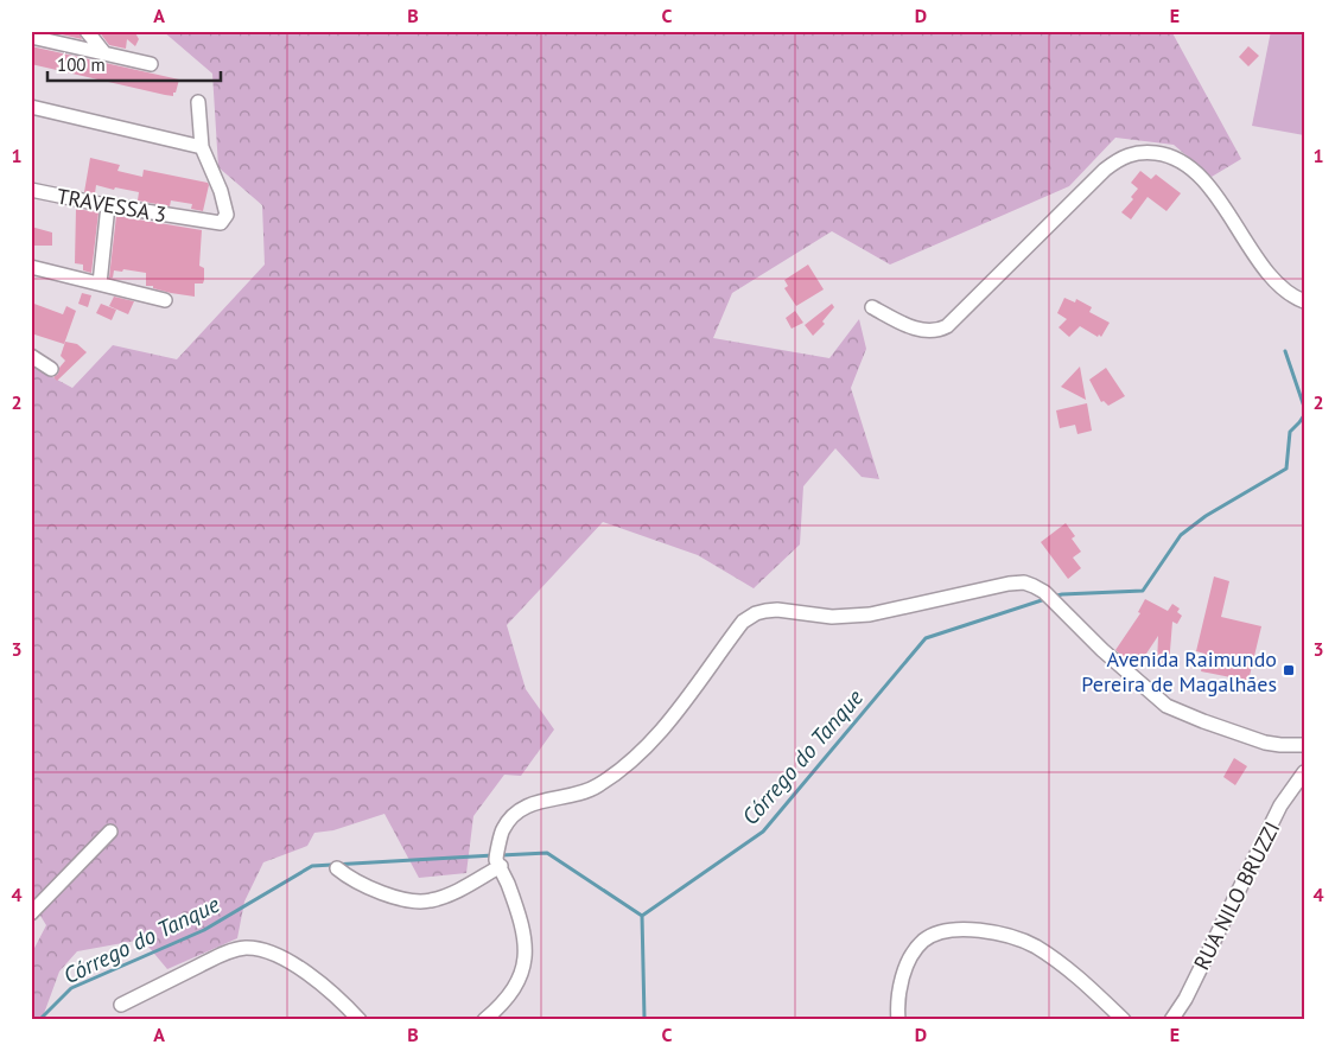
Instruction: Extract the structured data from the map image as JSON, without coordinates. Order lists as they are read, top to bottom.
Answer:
{
  "streets": {
    "street": ["TRAVESSA 3", "RUA NILO BRUZZI"]
  },
  "water": ["Córrego do Tanque"],
  "places": {
    "transit": ["Avenida Raimundo Pereira de Magalhães"]
  },
  "scale_bar": "100 m",
  "grid": {
    "columns": [
      "A",
      "B",
      "C",
      "D",
      "E"
    ],
    "rows": [
      "1",
      "2",
      "3",
      "4"
    ]
  }
}
